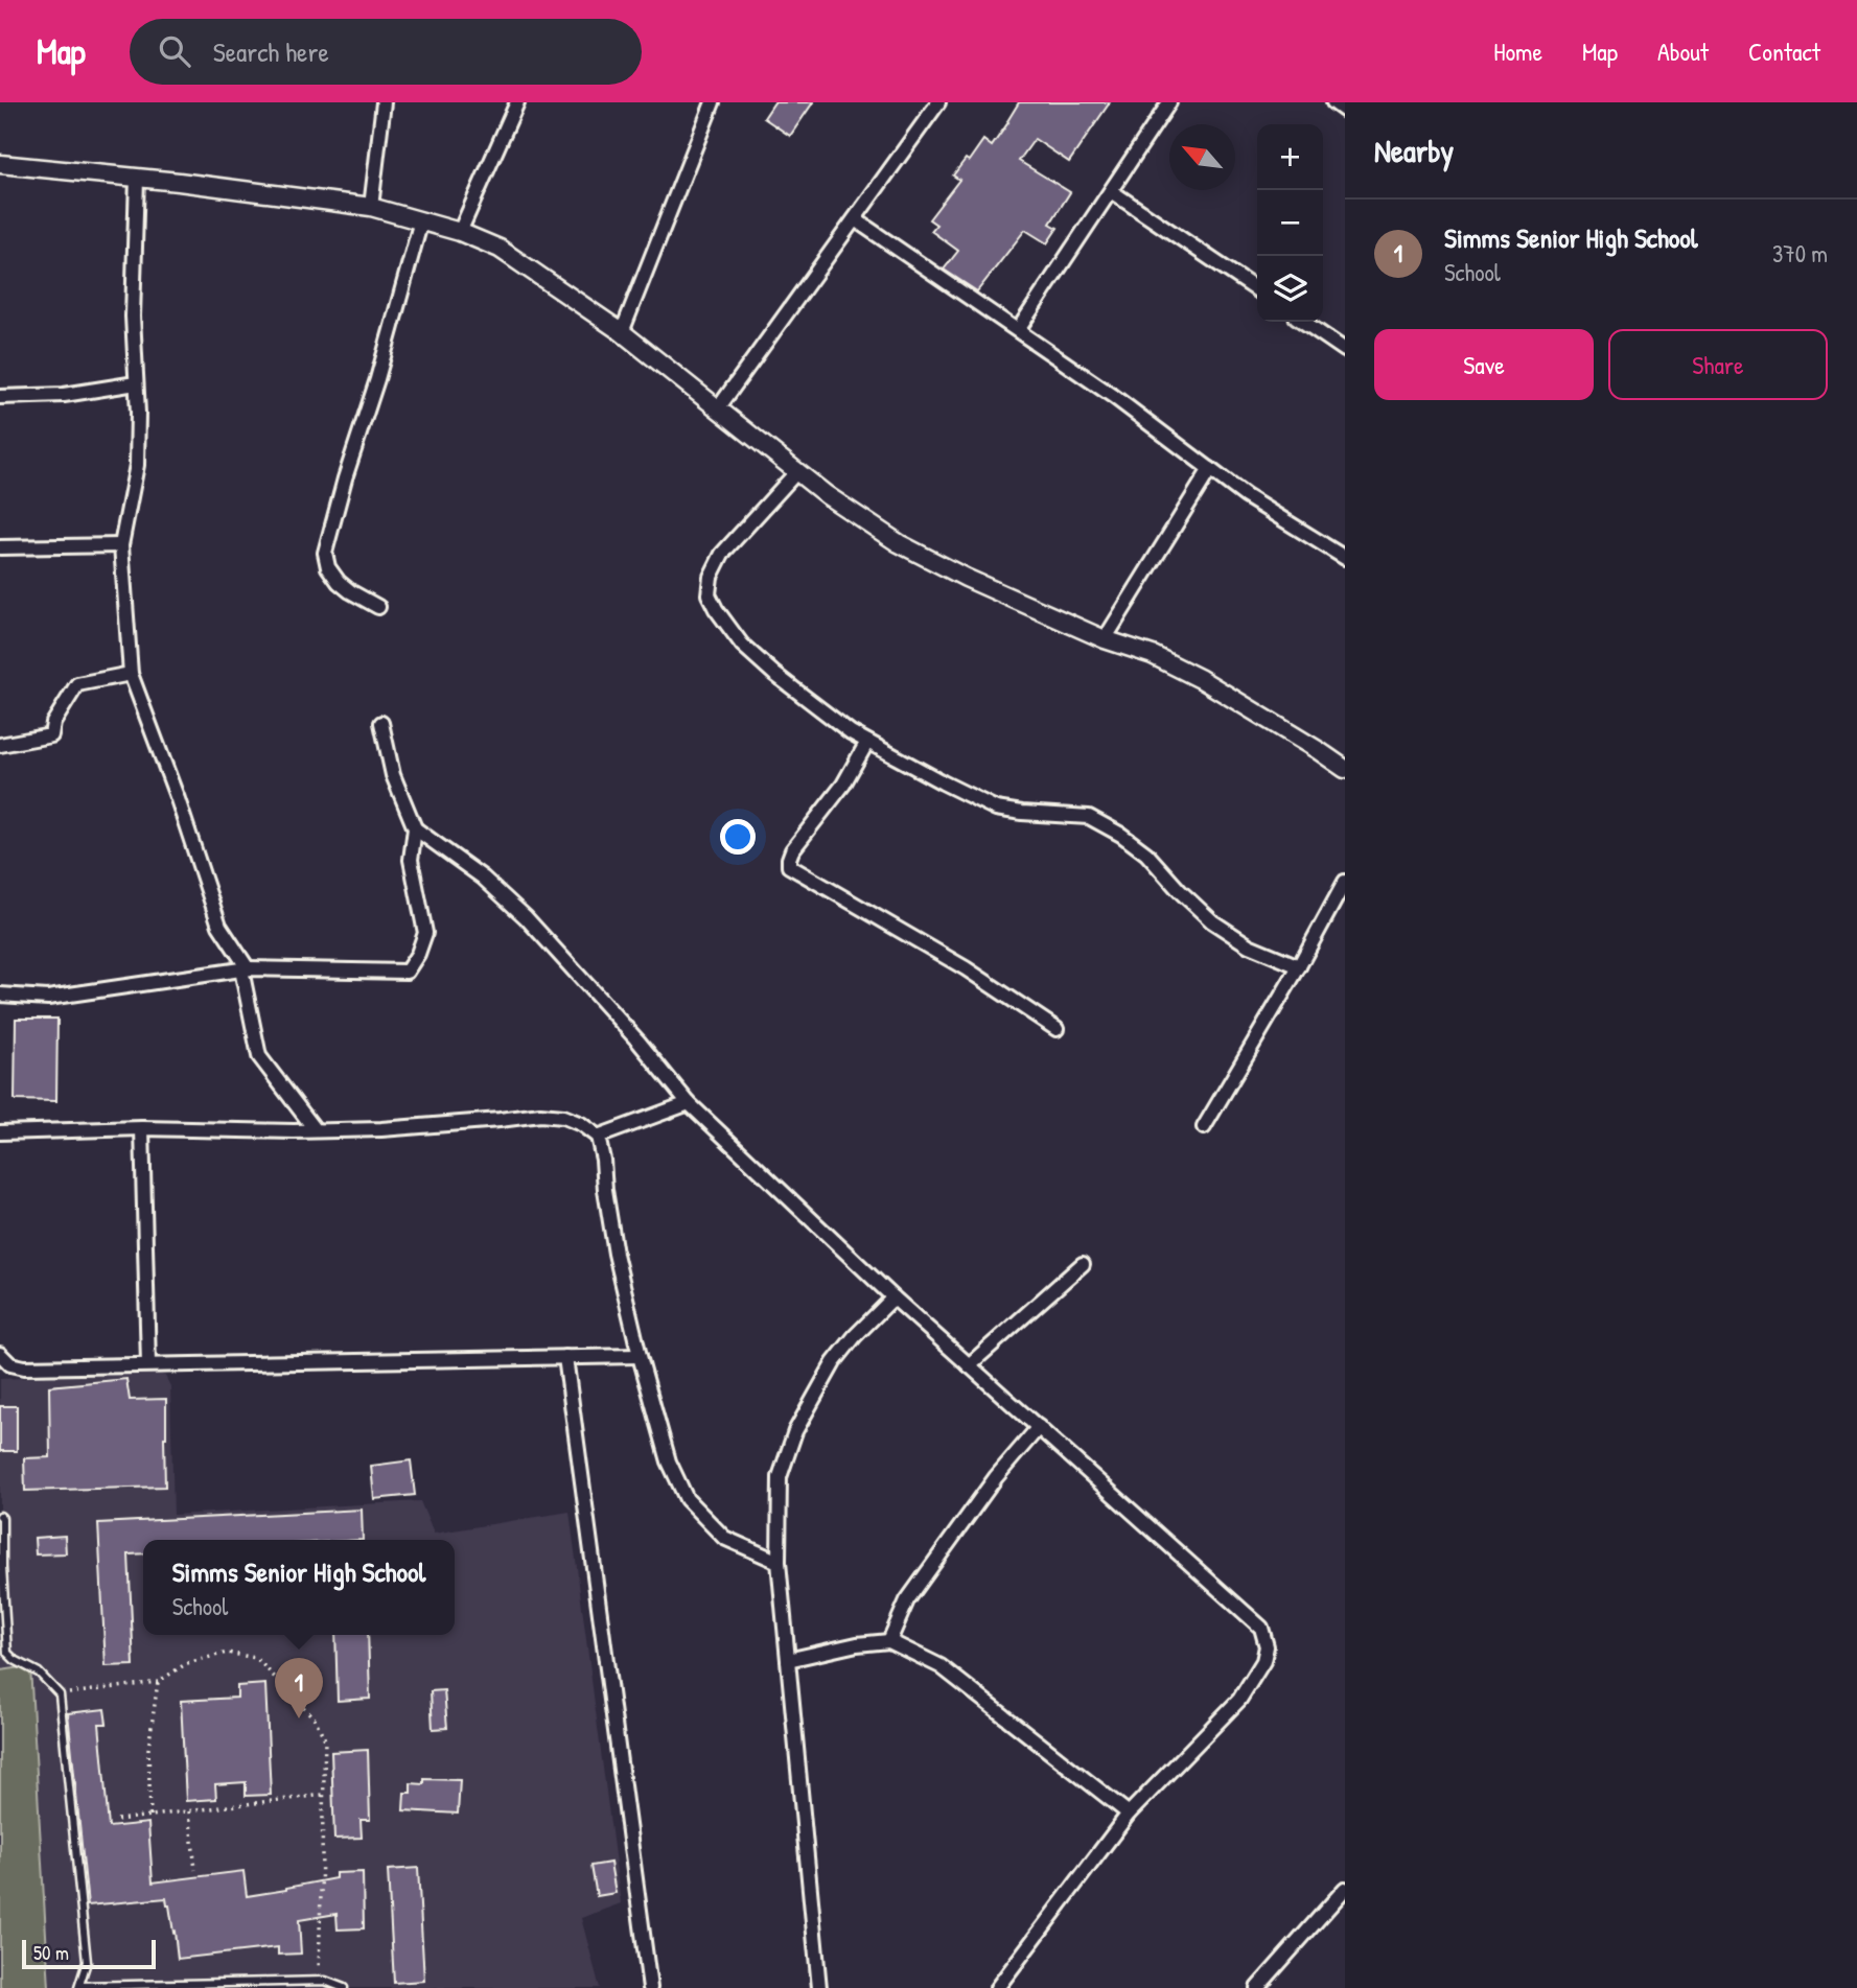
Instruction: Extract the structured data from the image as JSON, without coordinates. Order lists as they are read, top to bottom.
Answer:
{
  "scale_bar": "50 m",
  "north": "top left",
  "page": {
    "header": "Map",
    "search": "Search here",
    "nav": [
      "Home",
      "Map",
      "About",
      "Contact"
    ],
    "heading": "Nearby",
    "map_buttons": ["+", "−"],
    "list": [
      {
        "mark": "1",
        "name": "Simms Senior High School",
        "note": "School",
        "value": "370 m"
      }
    ],
    "buttons": ["Save", "Share"],
    "popup": ["Simms Senior High School", "School"],
    "pins": "1",
    "scale": "50 m"
  }
}
